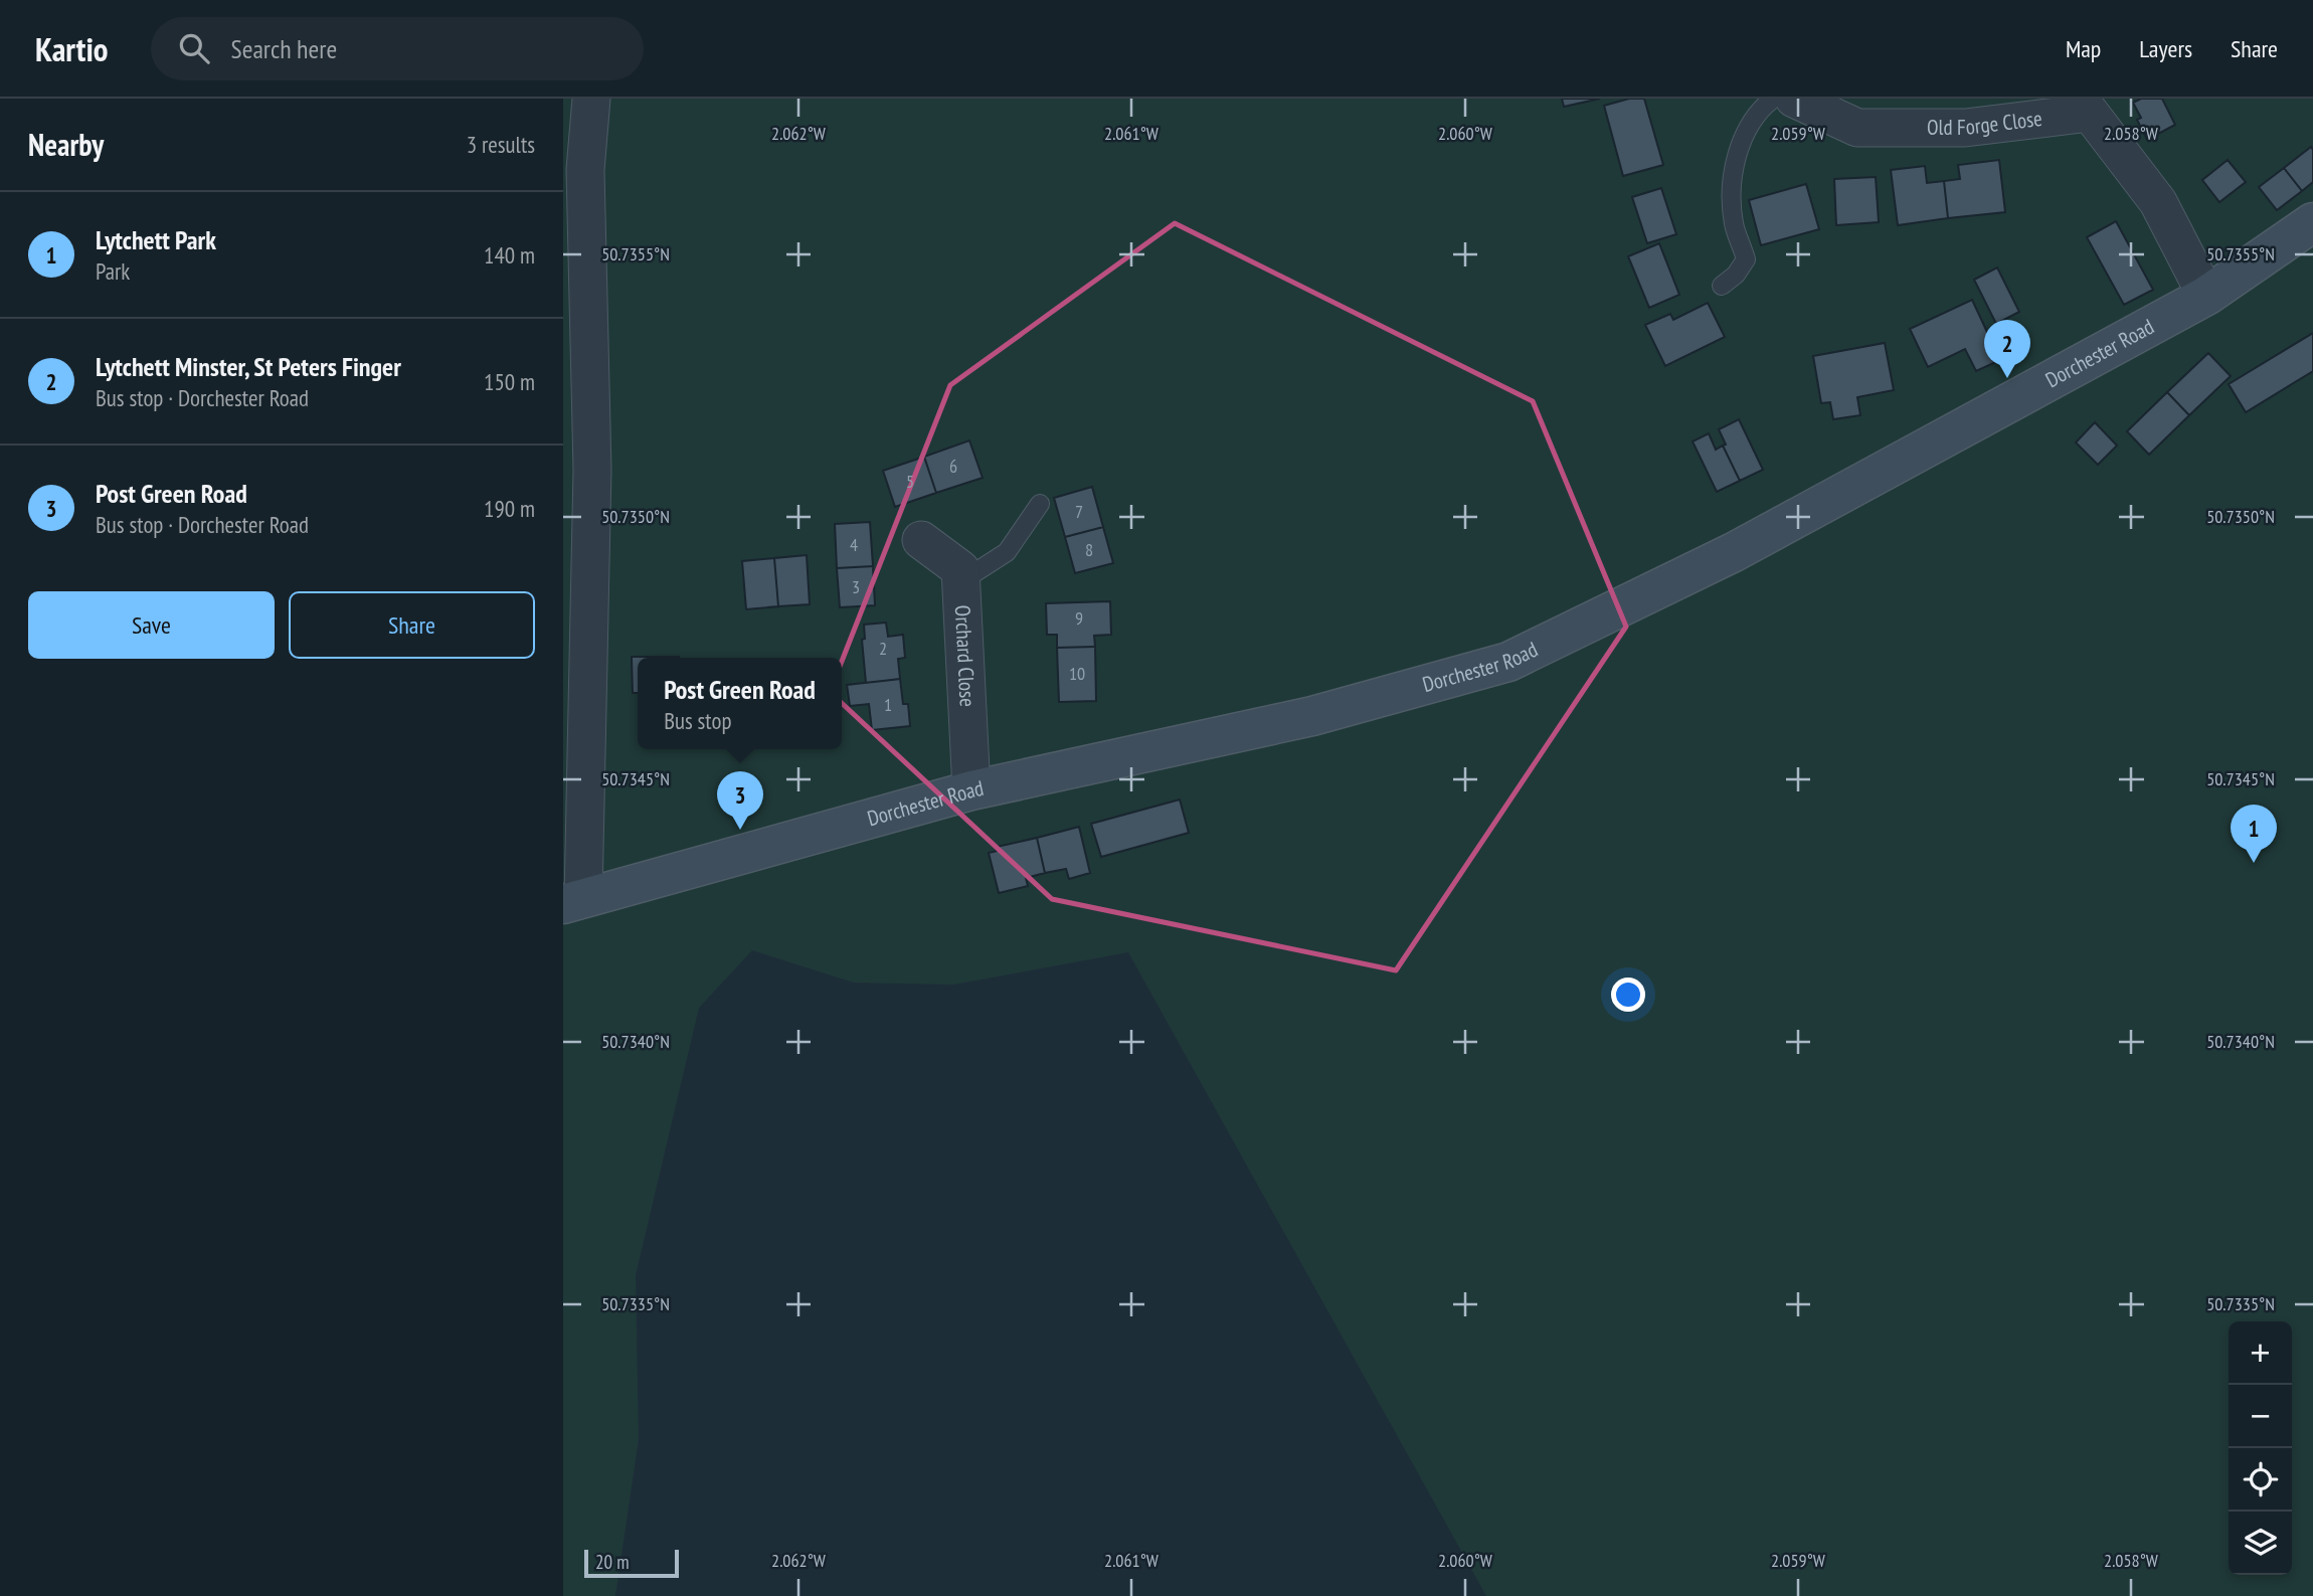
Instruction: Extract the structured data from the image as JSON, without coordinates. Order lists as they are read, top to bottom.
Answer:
{
  "streets": {
    "main road": ["Dorchester Road"],
    "street": ["Old Forge Close", "Orchard Close"]
  },
  "crossings": [
    ["Old Forge Close", "Dorchester Road"],
    ["Dorchester Road", "Orchard Close"]
  ],
  "house_numbers": [
    "6",
    "5",
    "7",
    "4",
    "8",
    "3",
    "9",
    "2",
    "10",
    "1"
  ],
  "scale_bar": "20 m",
  "page": {
    "header": "Kartio",
    "search": "Search here",
    "nav": ["Map", "Layers", "Share"],
    "heading": ["Nearby", "3 results"],
    "list": [
      {
        "mark": "1",
        "name": "Lytchett Park",
        "note": "Park",
        "value": "140 m"
      },
      {
        "mark": "2",
        "name": "Lytchett Minster, St Peters Finger",
        "note": "Bus stop · Dorchester Road",
        "value": "150 m"
      },
      {
        "mark": "3",
        "name": "Post Green Road",
        "note": "Bus stop · Dorchester Road",
        "value": "190 m"
      }
    ],
    "pins": ["2", "3", "1"],
    "buttons": ["Save", "Share"],
    "popup": ["Post Green Road", "Bus stop"],
    "map_buttons": ["+", "−"],
    "scale": "20 m"
  },
  "coordinates": [
    "2.062°W",
    "2.061°W",
    "2.060°W",
    "2.059°W",
    "2.058°W",
    "50.7355°N",
    "50.7350°N",
    "50.7345°N",
    "50.7340°N",
    "50.7335°N"
  ]
}
